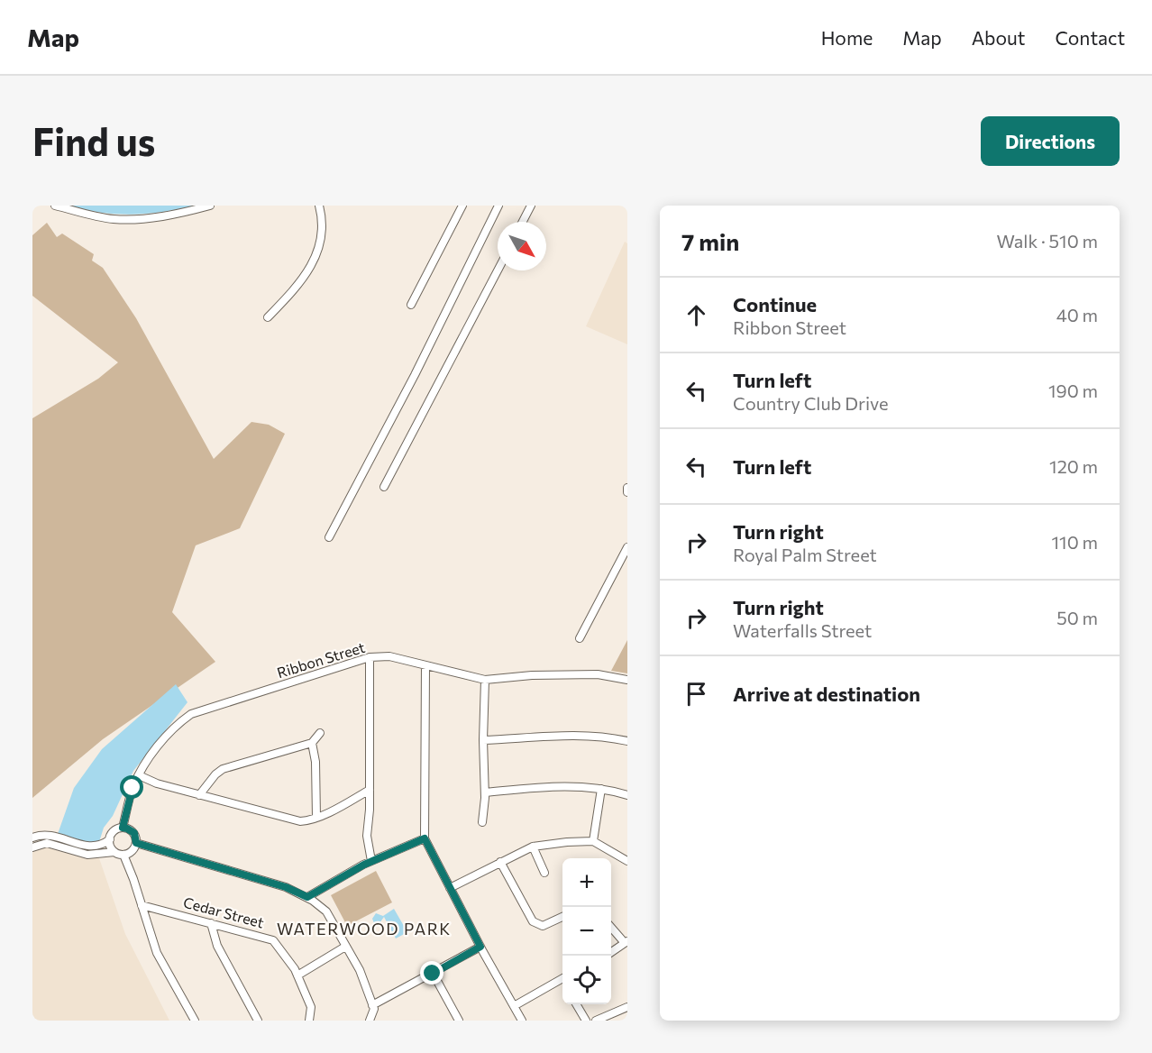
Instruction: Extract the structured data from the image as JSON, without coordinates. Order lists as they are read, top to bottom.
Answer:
{
  "streets": {
    "street": ["Ribbon Street", "Cedar Street"]
  },
  "districts": ["WATERWOOD PARK"],
  "north": "bottom right",
  "page": {
    "header": "Map",
    "nav": [
      "Home",
      "Map",
      "About",
      "Contact"
    ],
    "buttons": "Directions",
    "title": "Find us",
    "heading": ["7 min", "Walk · 510 m"],
    "list": [
      ["Continue", "Ribbon Street", "40 m"],
      ["Turn left", "Country Club Drive", "190 m"],
      ["Turn left", "120 m"],
      ["Turn right", "Royal Palm Street", "110 m"],
      ["Turn right", "Waterfalls Street", "50 m"],
      "Arrive at destination"
    ],
    "map_buttons": ["+", "−"]
  }
}
